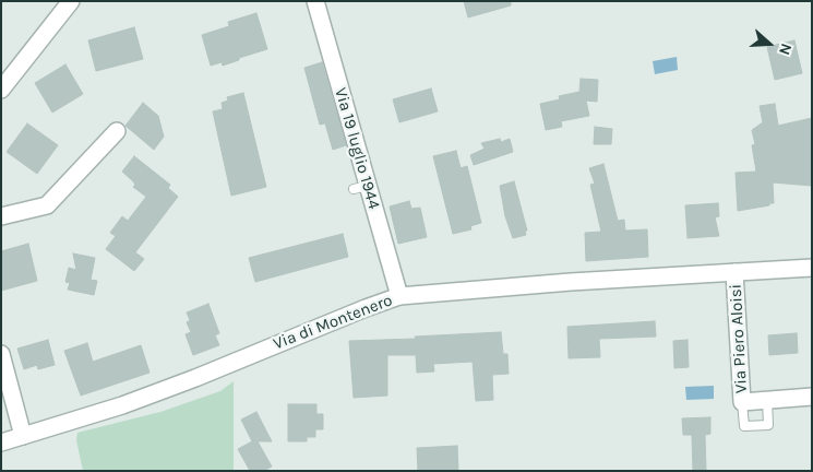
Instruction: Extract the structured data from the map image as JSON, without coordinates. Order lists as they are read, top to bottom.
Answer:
{
  "streets": {
    "street": ["Via 19 luglio 1944", "Via di Montenero", "Via Piero Aloisi"]
  },
  "crossings": [
    ["Via 19 luglio 1944", "Via di Montenero"],
    ["Via di Montenero", "Via Piero Aloisi"]
  ],
  "north": "right"
}
